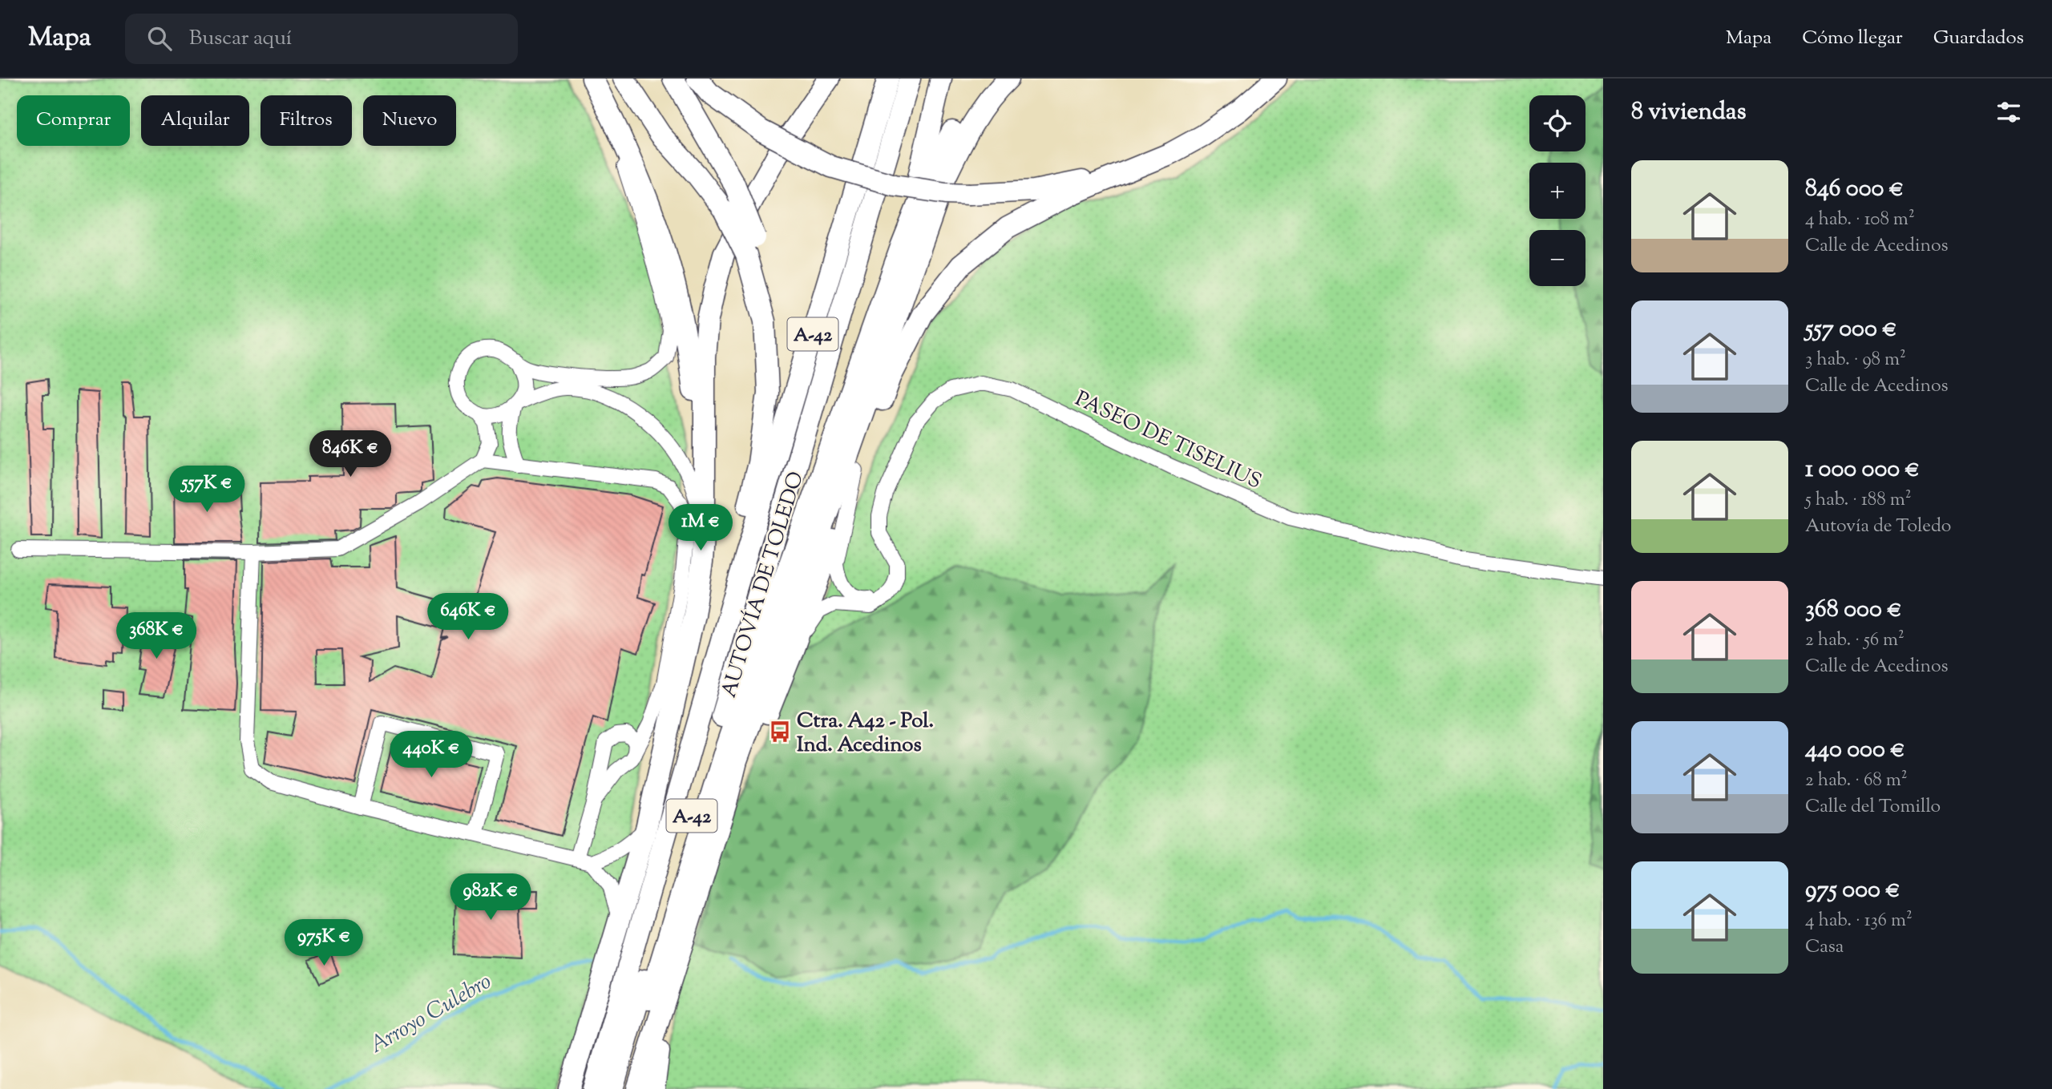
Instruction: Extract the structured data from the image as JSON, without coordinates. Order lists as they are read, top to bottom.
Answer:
{
  "streets": {
    "highway": ["A-42", "AUTOVÍA DE TOLEDO"],
    "street": ["PASEO DE TISELIUS"]
  },
  "water": ["Arroyo Culebro"],
  "places": {
    "bus stop": ["Ctra. A42 - Pol. Ind. Acedinos"]
  },
  "page": {
    "header": "Mapa",
    "search": "Buscar aquí",
    "nav": ["Mapa", "Cómo llegar", "Guardados"],
    "heading": "8 viviendas",
    "map_buttons": ["+", "−"],
    "chip": [
      "Comprar",
      "Alquilar",
      "Filtros",
      "Nuevo"
    ],
    "list": [
      {
        "name": "846 000 €",
        "note": "4 hab. · 108 m² · Calle de Acedinos"
      },
      {
        "name": "557 000 €",
        "note": "3 hab. · 98 m² · Calle de Acedinos"
      },
      {
        "name": "1 000 000 €",
        "note": "5 hab. · 188 m² · Autovía de Toledo"
      },
      {
        "name": "368 000 €",
        "note": "2 hab. · 56 m² · Calle de Acedinos"
      },
      {
        "name": "440 000 €",
        "note": "2 hab. · 68 m² · Calle del Tomillo"
      },
      {
        "name": "975 000 €",
        "note": "4 hab. · 136 m² · Casa"
      }
    ],
    "price": [
      "846K €",
      "557K €",
      "1M €",
      "646K €",
      "368K €",
      "440K €",
      "982K €",
      "975K €"
    ]
  }
}
